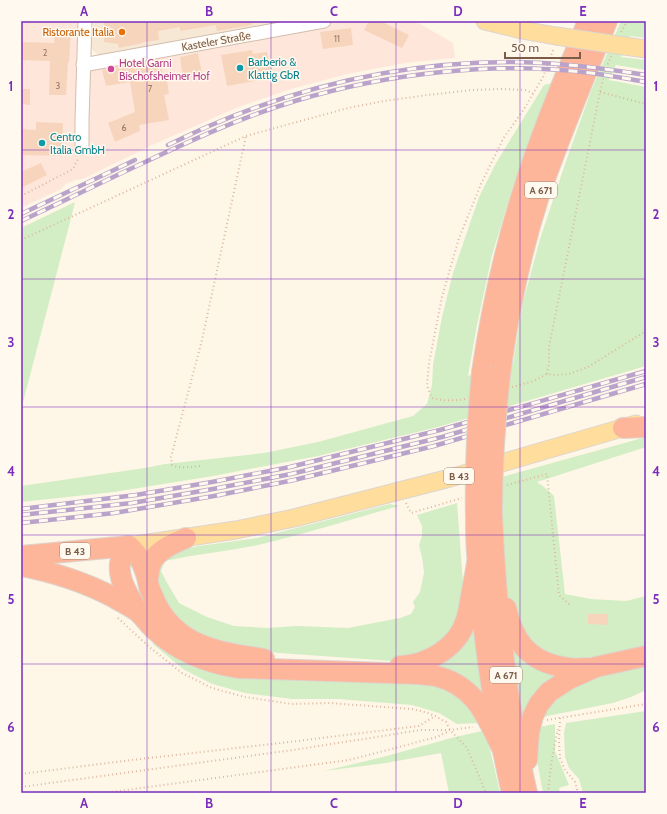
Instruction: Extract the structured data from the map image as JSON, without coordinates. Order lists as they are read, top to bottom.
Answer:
{
  "streets": {
    "highway": ["A 671", "B 43"],
    "street": ["Kasteler Straße"]
  },
  "places": [
    "Ristorante Italia",
    "Barberio & Klattig GbR",
    "Hotel Garni Bischofsheimer Hof",
    "Centro Italia GmbH"
  ],
  "house_numbers": [
    "11",
    "2",
    "3",
    "7",
    "6"
  ],
  "scale_bar": "50 m",
  "grid": {
    "columns": [
      "A",
      "B",
      "C",
      "D",
      "E"
    ],
    "rows": [
      "1",
      "2",
      "3",
      "4",
      "5",
      "6"
    ]
  }
}
